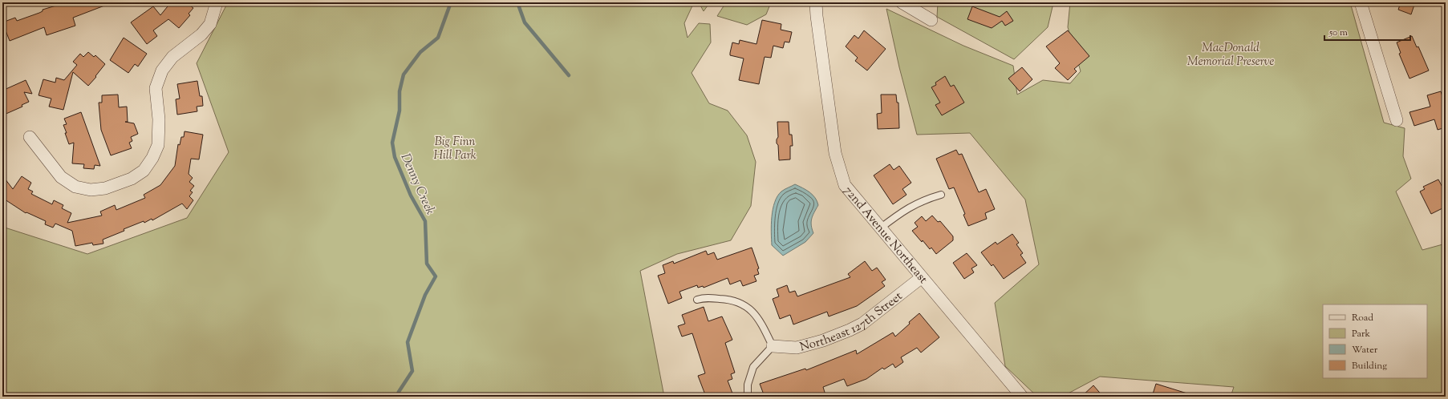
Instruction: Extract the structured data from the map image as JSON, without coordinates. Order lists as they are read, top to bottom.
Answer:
{
  "streets": {
    "street": ["72nd Avenue Northeast", "Northeast 127th Street"]
  },
  "crossings": [
    ["72nd Avenue Northeast", "Northeast 127th Street"]
  ],
  "water": ["Denny Creek"],
  "parks": ["MacDonald Memorial Preserve", "Big Finn Hill Park"],
  "legend": [
    "Road",
    "Park",
    "Water",
    "Building"
  ],
  "scale_bar": "50 m"
}
